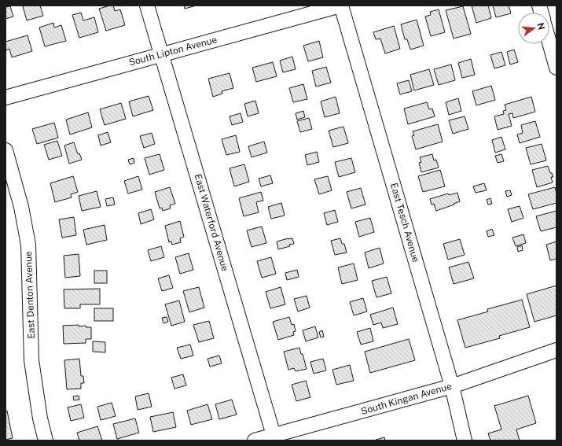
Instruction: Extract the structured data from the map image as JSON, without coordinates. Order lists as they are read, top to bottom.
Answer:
{
  "streets": {
    "street": [
      "South Lipton Avenue",
      "East Waterford Avenue",
      "East Tesch Avenue",
      "East Denton Avenue",
      "South Kingan Avenue"
    ]
  },
  "crossings": [
    ["South Lipton Avenue", "East Waterford Avenue"],
    ["South Lipton Avenue", "East Tesch Avenue"],
    ["East Waterford Avenue", "South Kingan Avenue"],
    ["East Tesch Avenue", "South Kingan Avenue"]
  ],
  "north": "right"
}
